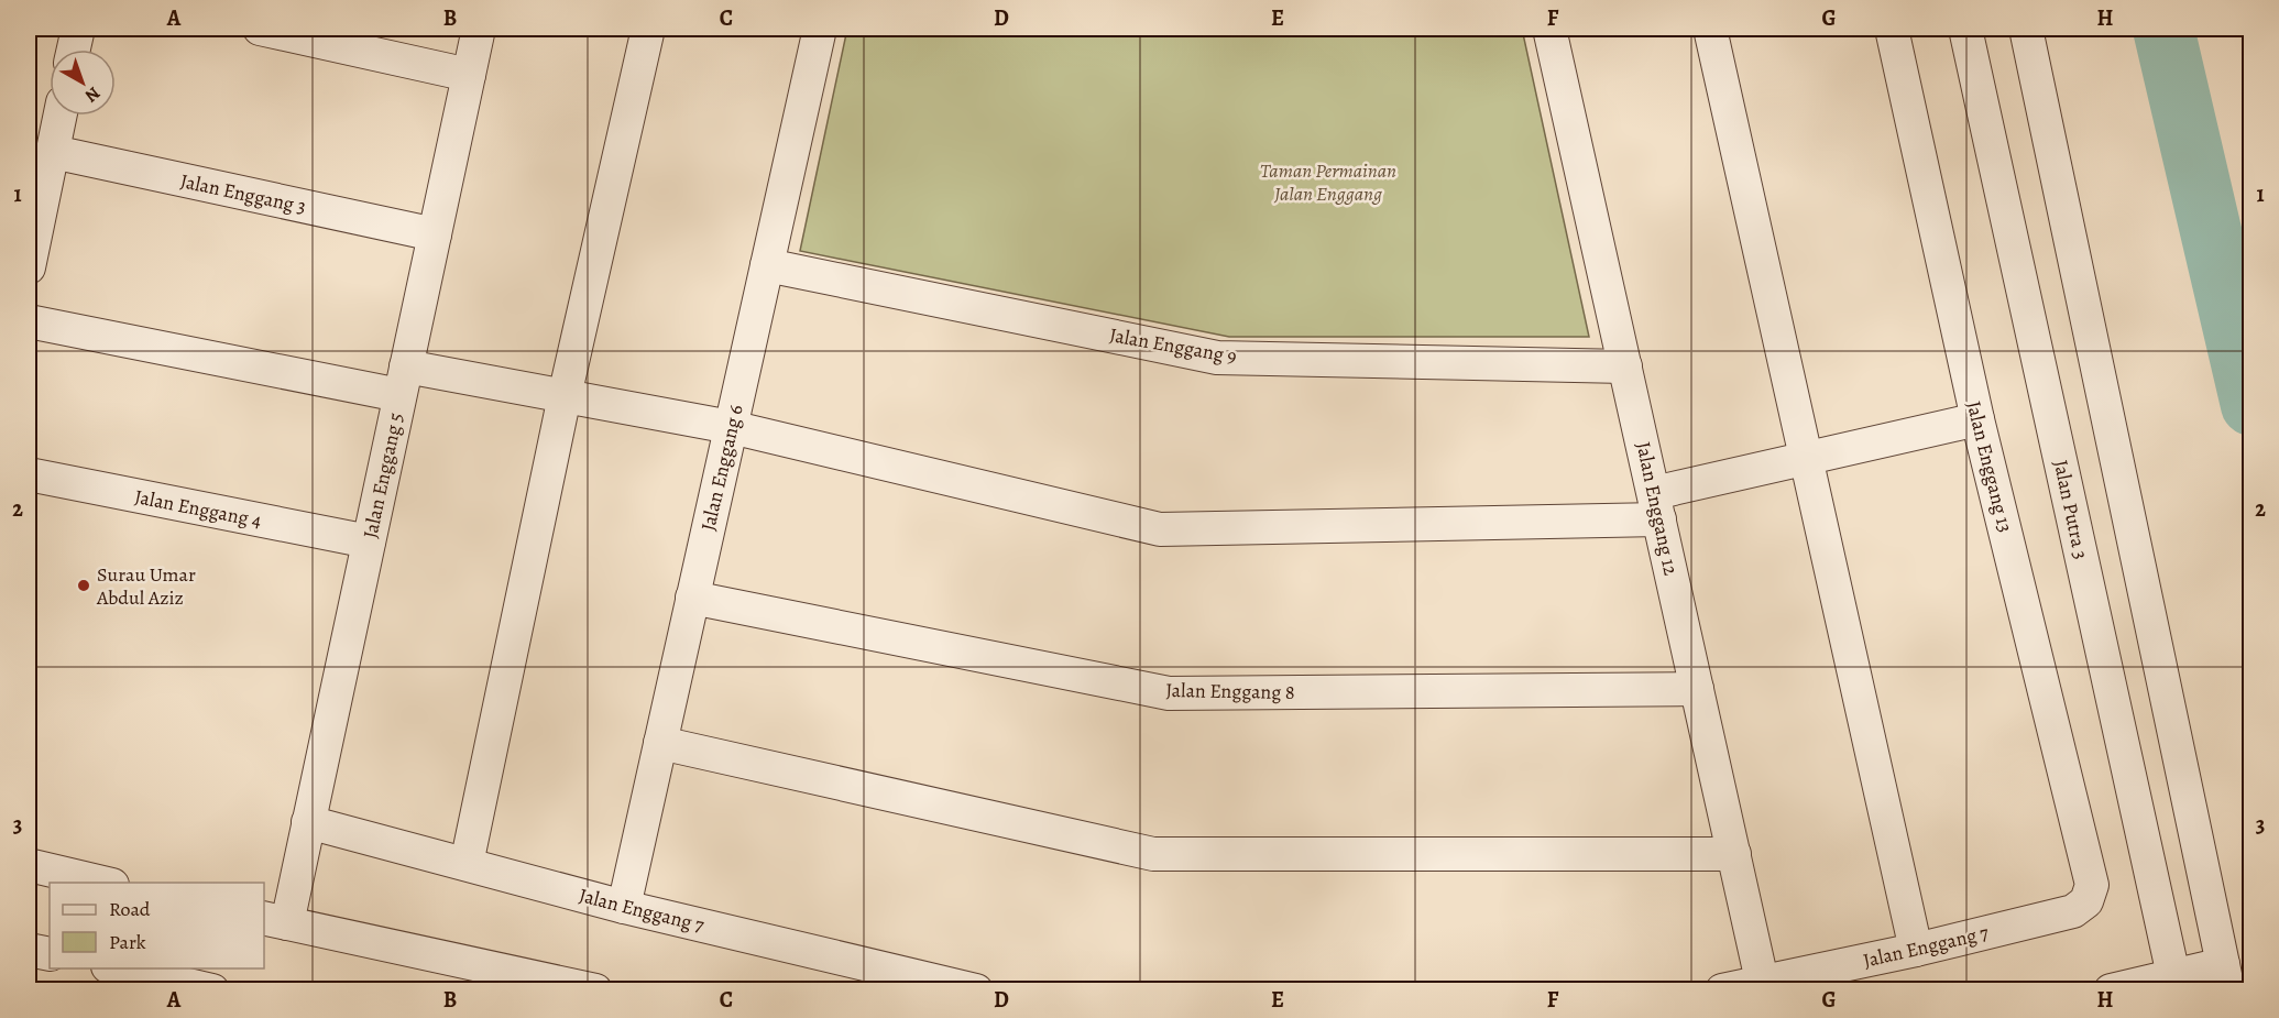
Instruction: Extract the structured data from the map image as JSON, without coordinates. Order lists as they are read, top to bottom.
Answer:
{
  "streets": {
    "street": [
      "Jalan Enggang 3",
      "Jalan Enggang 9",
      "Jalan Enggang 13",
      "Jalan Enggang 6",
      "Jalan Enggang 5",
      "Jalan Enggang 4",
      "Jalan Enggang 12",
      "Jalan Putra 3",
      "Jalan Enggang 8",
      "Jalan Enggang 7"
    ]
  },
  "crossings": [
    ["Jalan Enggang 3", "Jalan Enggang 5"],
    ["Jalan Enggang 9", "Jalan Enggang 6"],
    ["Jalan Enggang 9", "Jalan Enggang 12"],
    ["Jalan Enggang 13", "Jalan Enggang 7"],
    ["Jalan Enggang 6", "Jalan Enggang 8"],
    ["Jalan Enggang 6", "Jalan Enggang 7"],
    ["Jalan Enggang 5", "Jalan Enggang 4"],
    ["Jalan Enggang 5", "Jalan Enggang 7"],
    ["Jalan Enggang 12", "Jalan Enggang 8"],
    ["Jalan Enggang 12", "Jalan Enggang 7"]
  ],
  "parks": ["Taman Permainan Jalan Enggang"],
  "places": ["Surau Umar Abdul Aziz"],
  "legend": ["Road", "Park"],
  "north": "bottom right",
  "grid": {
    "columns": [
      "A",
      "B",
      "C",
      "D",
      "E",
      "F",
      "G",
      "H"
    ],
    "rows": ["1", "2", "3"]
  }
}
